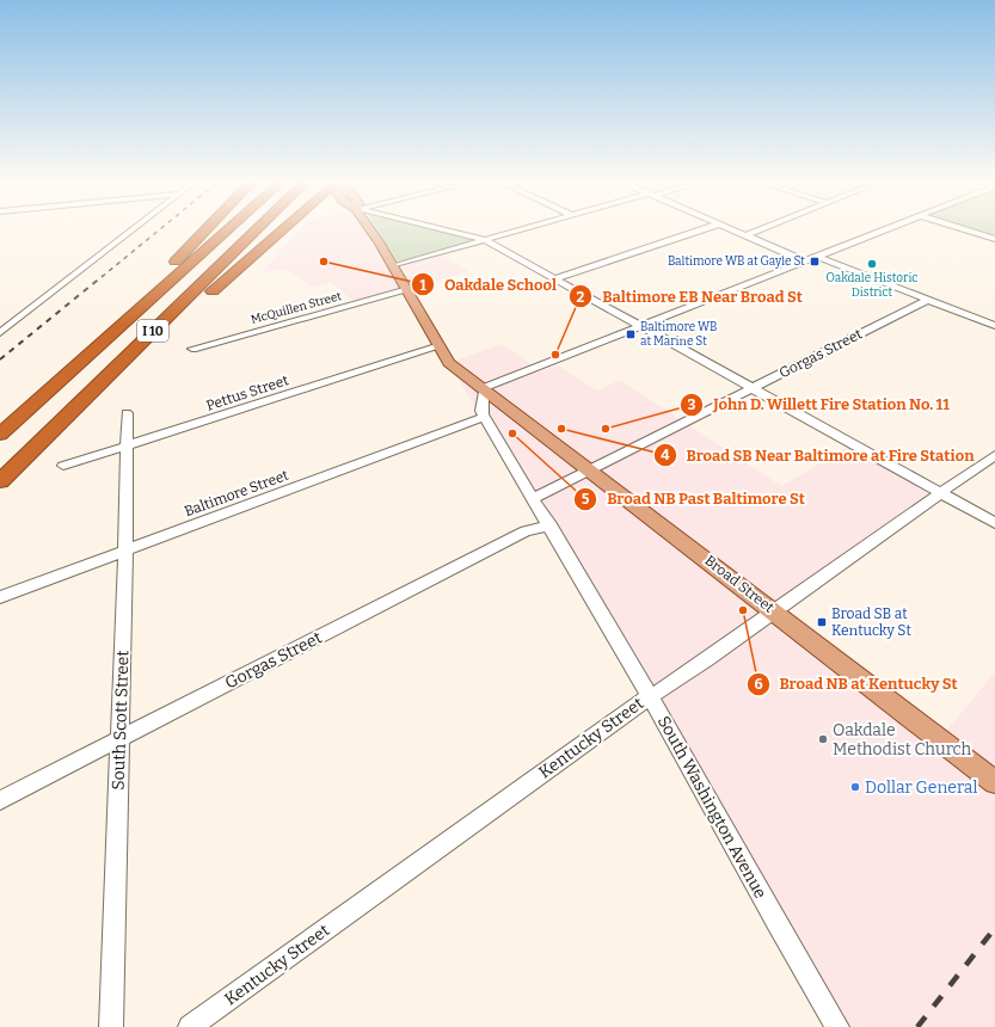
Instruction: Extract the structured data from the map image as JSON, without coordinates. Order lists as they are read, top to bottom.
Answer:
{
  "streets": {
    "highway": ["I 10"],
    "main road": ["Broad Street"],
    "street": [
      "McQuillen Street",
      "Gorgas Street",
      "Pettus Street",
      "Baltimore Street",
      "South Scott Street",
      "Kentucky Street",
      "South Washington Avenue"
    ]
  },
  "crossings": [
    ["McQuillen Street", "Broad Street"],
    ["Gorgas Street", "Broad Street"],
    ["Gorgas Street", "South Scott Street"],
    ["Gorgas Street", "South Washington Avenue"],
    ["Pettus Street", "Broad Street"],
    ["Pettus Street", "South Scott Street"],
    ["Baltimore Street", "South Scott Street"],
    ["Baltimore Street", "South Washington Avenue"],
    ["Broad Street", "Kentucky Street"],
    ["Broad Street", "South Washington Avenue"],
    ["Kentucky Street", "South Washington Avenue"]
  ],
  "places": {
    "other": [
      "Oakdale School",
      "Oakdale Historic District",
      "Baltimore EB Near Broad St",
      "Broad SB Near Baltimore at Fire Station",
      "John D. Willett Fire Station No. 11",
      "Broad NB Past Baltimore St",
      "Broad NB at Kentucky St",
      "Oakdale Methodist Church",
      "Dollar General"
    ],
    "transit": ["Baltimore WB at Gayle St", "Baltimore WB at Marine St", "Broad SB at Kentucky St"]
  }
}
